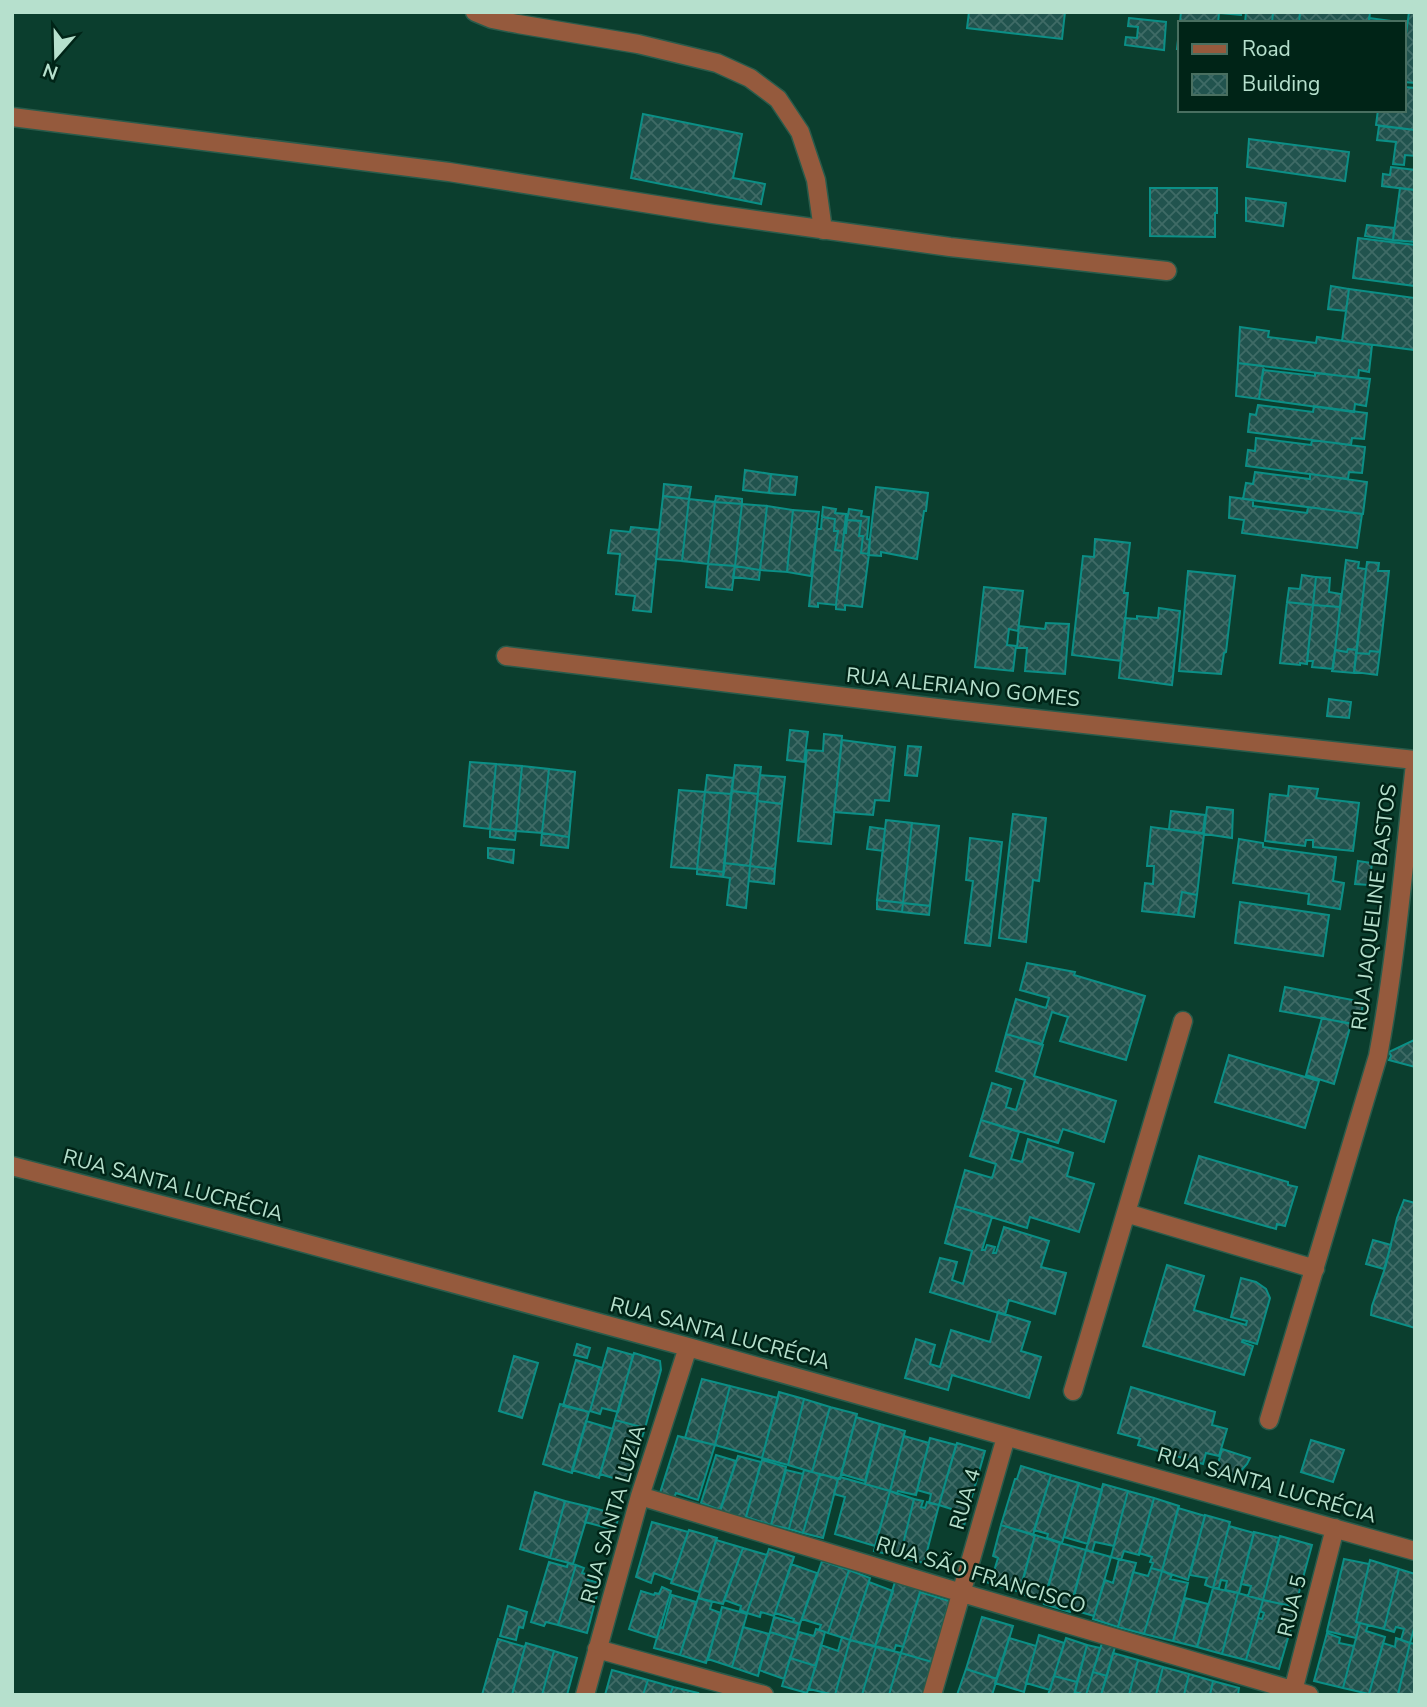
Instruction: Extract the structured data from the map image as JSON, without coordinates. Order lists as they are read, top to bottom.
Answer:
{
  "streets": {
    "street": [
      "RUA ALERIANO GOMES",
      "RUA JAQUELINE BASTOS",
      "RUA SANTA LUCRÉCIA",
      "RUA 4",
      "RUA SANTA LUZIA",
      "RUA SÃO FRANCISCO",
      "RUA 5"
    ]
  },
  "crossings": [
    ["RUA ALERIANO GOMES", "RUA JAQUELINE BASTOS"],
    ["RUA SANTA LUCRÉCIA", "RUA 4"],
    ["RUA SANTA LUCRÉCIA", "RUA SANTA LUZIA"],
    ["RUA SANTA LUCRÉCIA", "RUA 5"],
    ["RUA 4", "RUA SÃO FRANCISCO"],
    ["RUA SANTA LUZIA", "RUA SÃO FRANCISCO"],
    ["RUA SÃO FRANCISCO", "RUA 5"]
  ],
  "legend": ["Road", "Building"],
  "north": "bottom"
}
